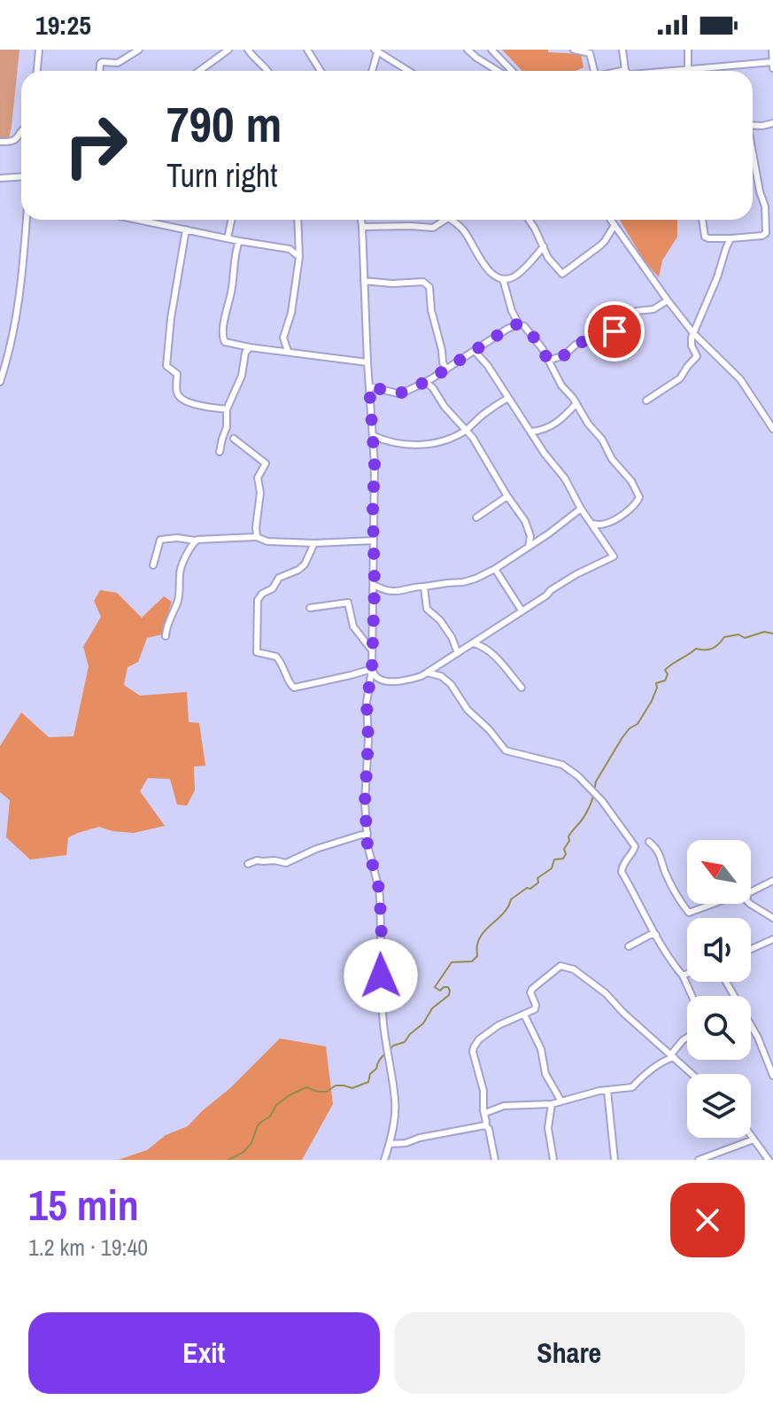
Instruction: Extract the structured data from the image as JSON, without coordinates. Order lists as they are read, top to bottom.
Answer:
{
  "north": "top left",
  "page": {
    "status": "19:25",
    "turn": ["790 m", "Turn right"],
    "heading": ["15 min", "1.2 km · 19:40"],
    "buttons": ["Exit", "Share"]
  }
}
